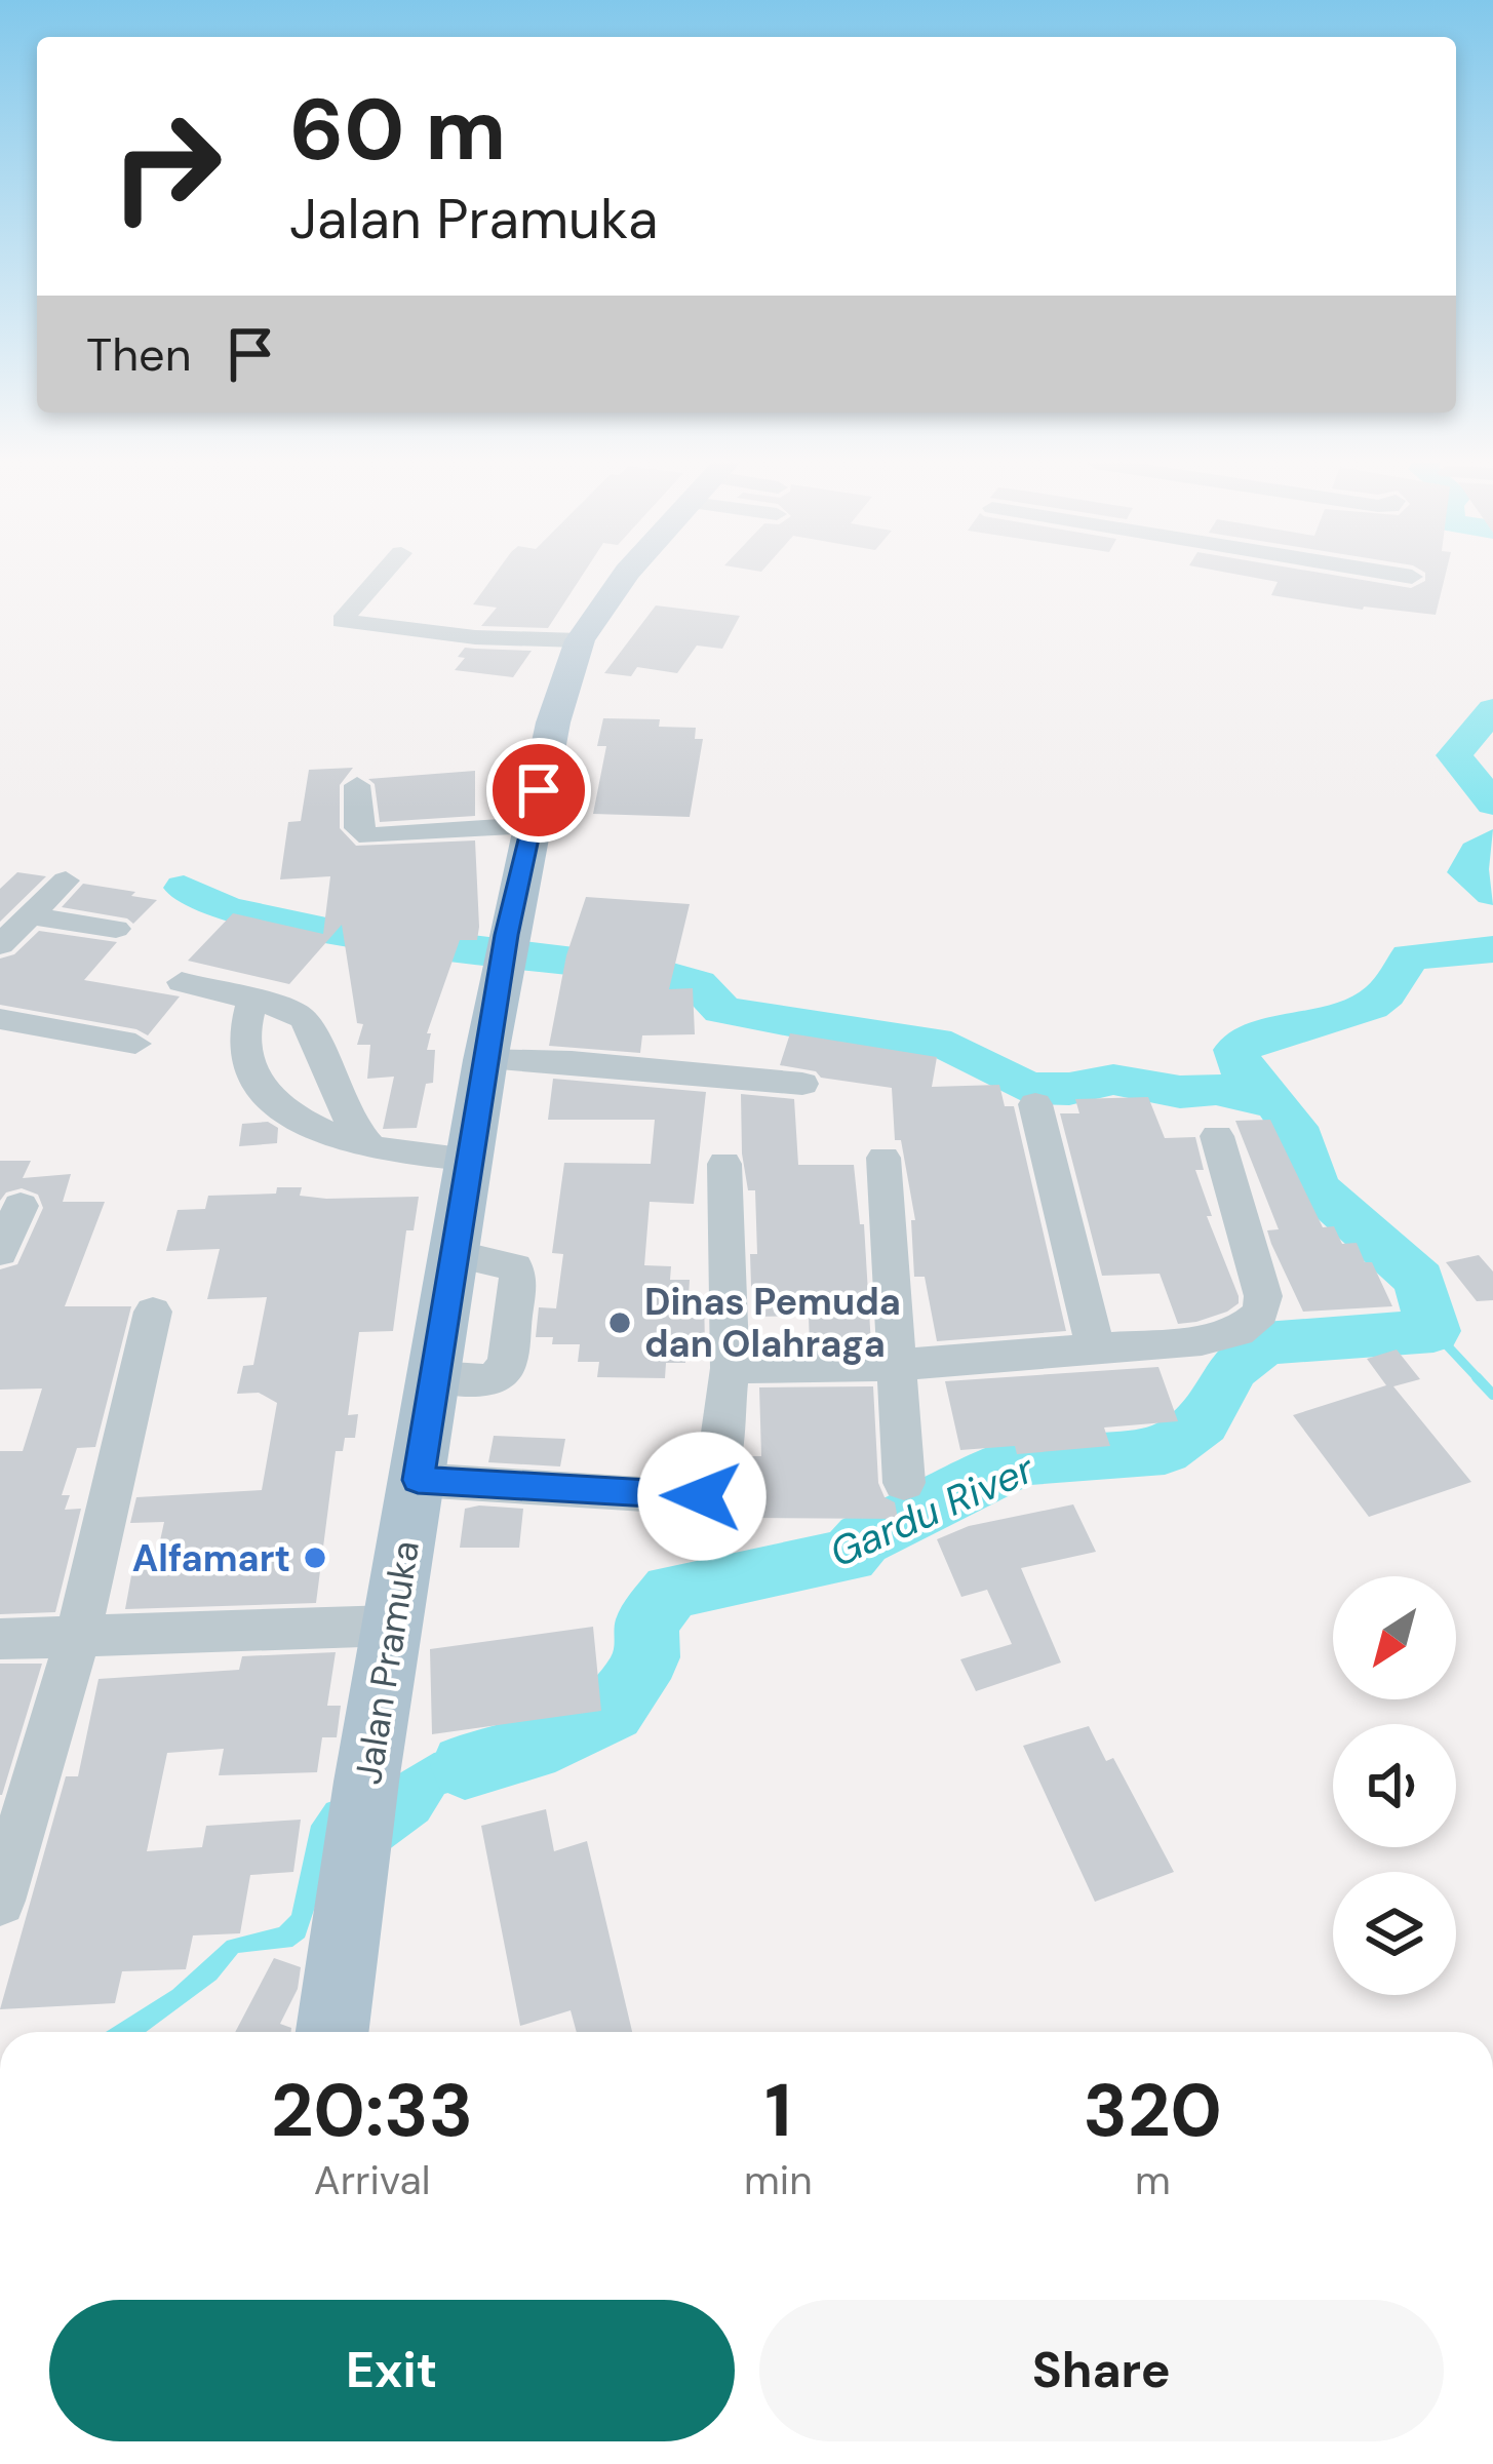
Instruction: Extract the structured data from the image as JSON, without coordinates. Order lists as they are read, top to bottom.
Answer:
{
  "streets": {
    "main road": ["Jalan Pramuka"]
  },
  "water": ["Gardu River"],
  "places": ["Dinas Pemuda dan Olahraga", "Alfamart"],
  "north": "bottom left",
  "page": {
    "turn": ["60 m", "Jalan Pramuka"],
    "then": "Then",
    "eta": [
      "20:33",
      "Arrival",
      "1",
      "min",
      "320",
      "m"
    ],
    "buttons": ["Exit", "Share"]
  }
}
